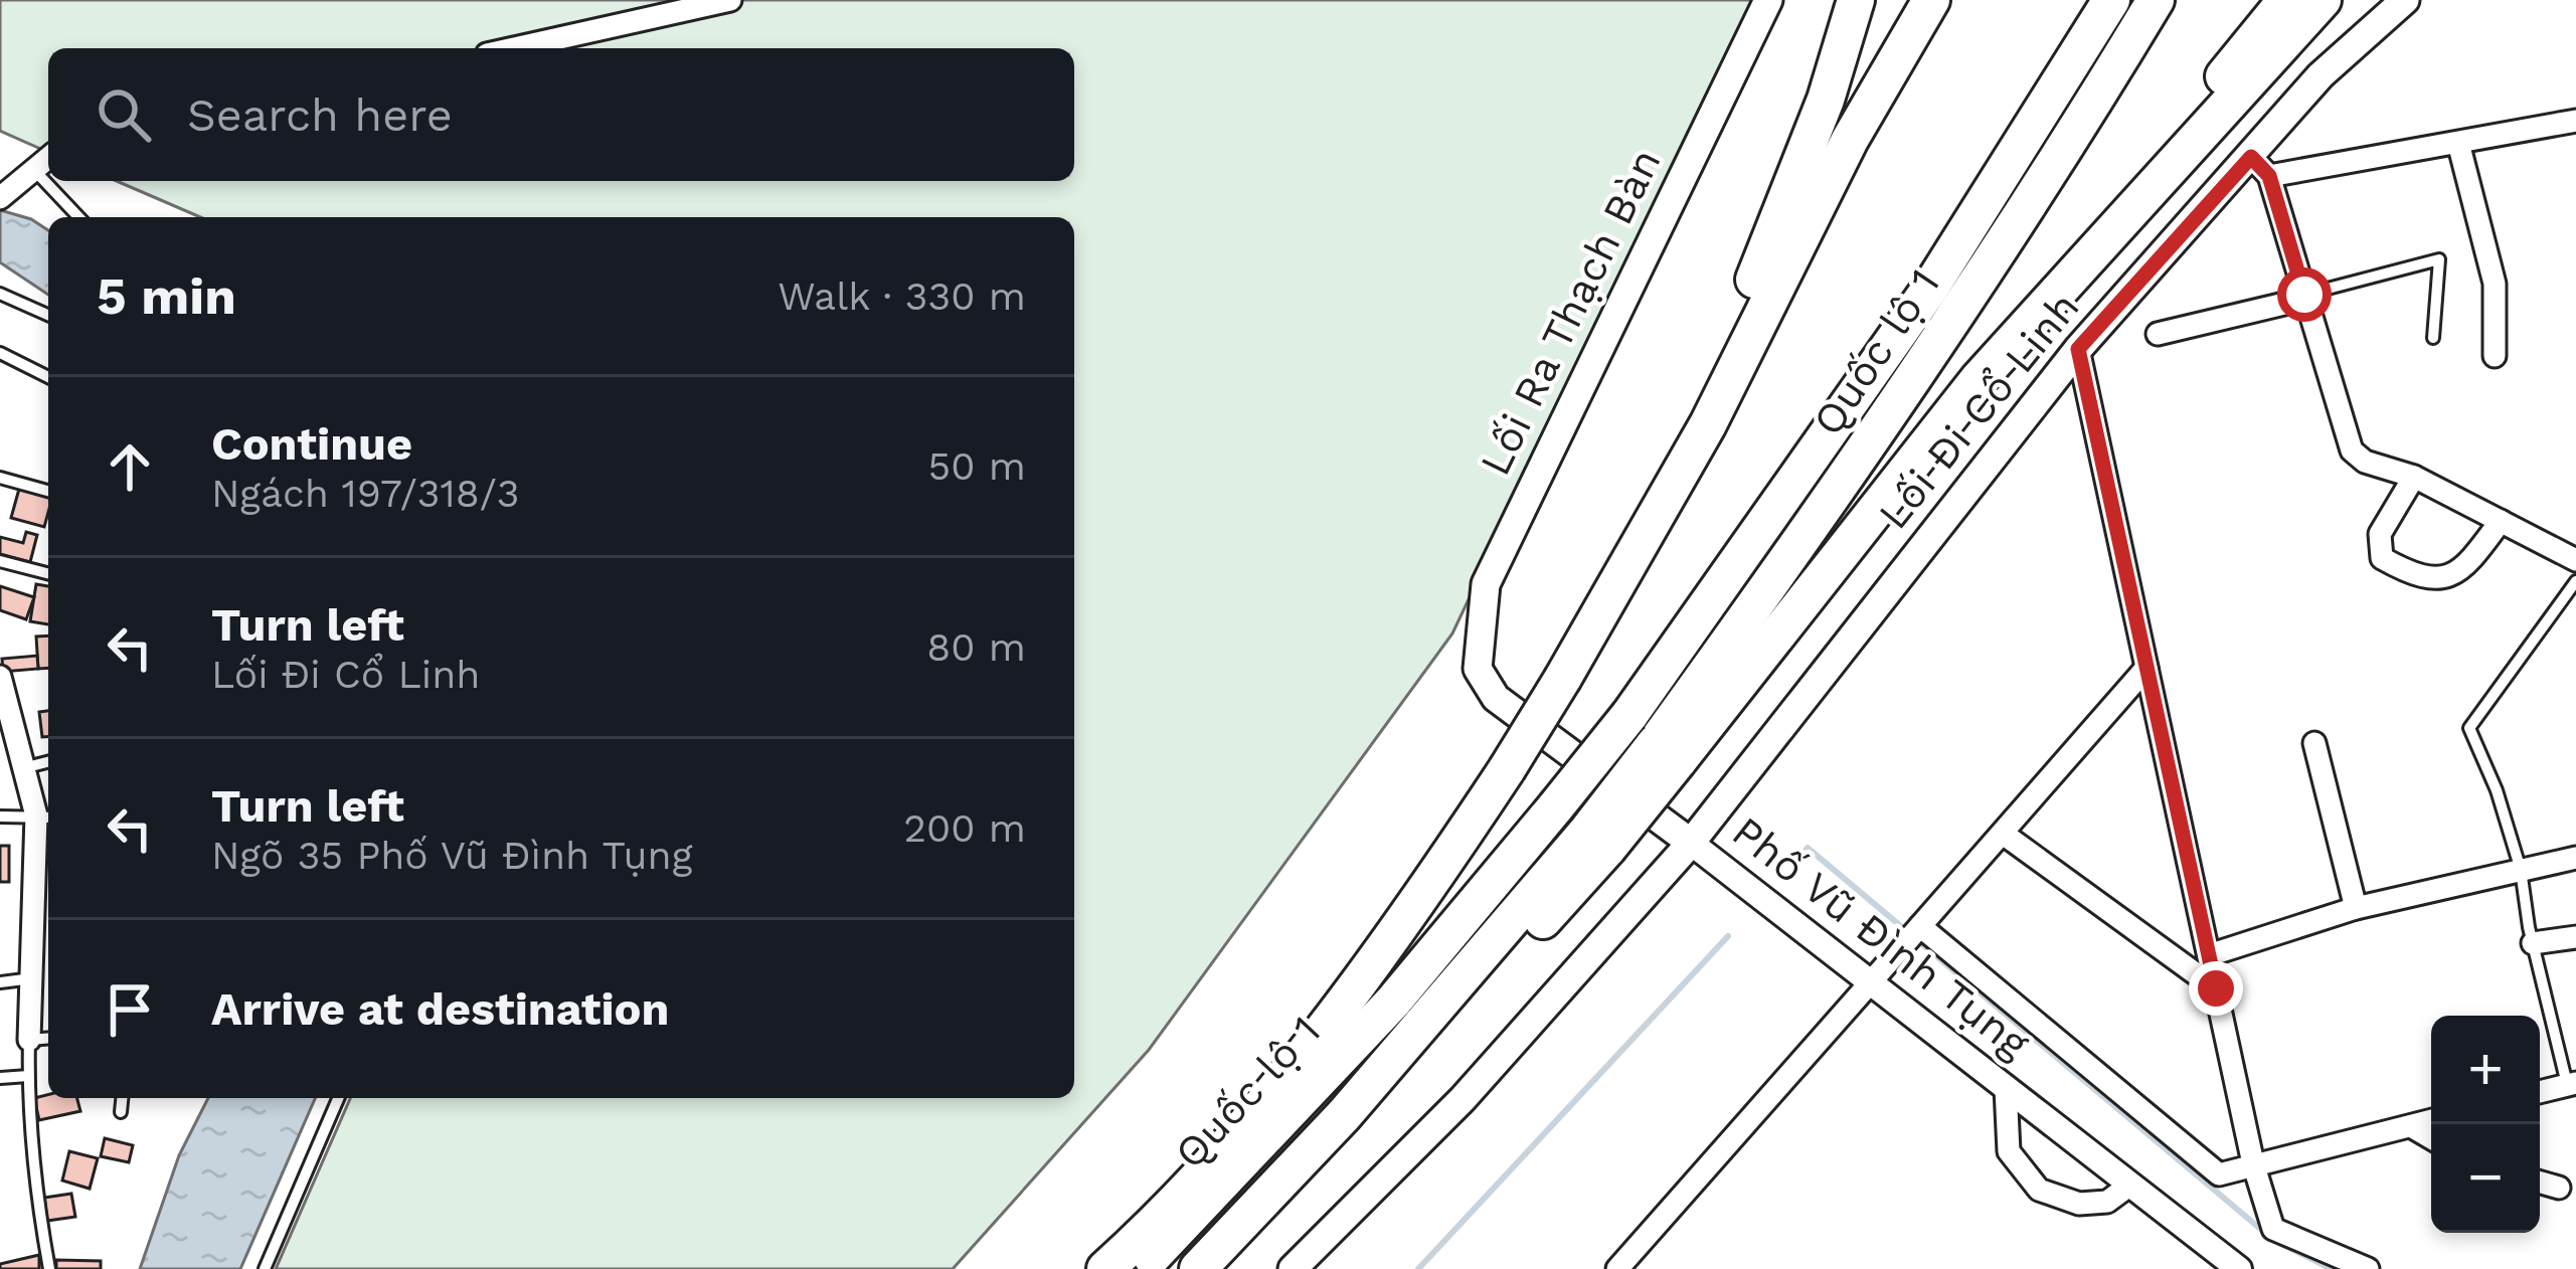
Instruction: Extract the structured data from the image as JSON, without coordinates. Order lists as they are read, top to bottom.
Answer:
{
  "streets": {
    "highway": ["Quốc lộ 1"],
    "main road": ["Lối Ra Thạch Bàn", "Lối Đi Cổ Linh", "Phố Vũ Đình Tụng"]
  },
  "crossings": [
    ["Lối Ra Thạch Bàn", "Phố Vũ Đình Tụng"],
    ["Lối Đi Cổ Linh", "Phố Vũ Đình Tụng"]
  ],
  "page": {
    "search": "Search here",
    "heading": ["5 min", "Walk · 330 m"],
    "list": [
      ["Continue", "Ngách 197/318/3", "50 m"],
      ["Turn left", "Lối Đi Cổ Linh", "80 m"],
      ["Turn left", "Ngõ 35 Phố Vũ Đình Tụng", "200 m"],
      "Arrive at destination"
    ],
    "map_buttons": ["+", "−"]
  }
}
